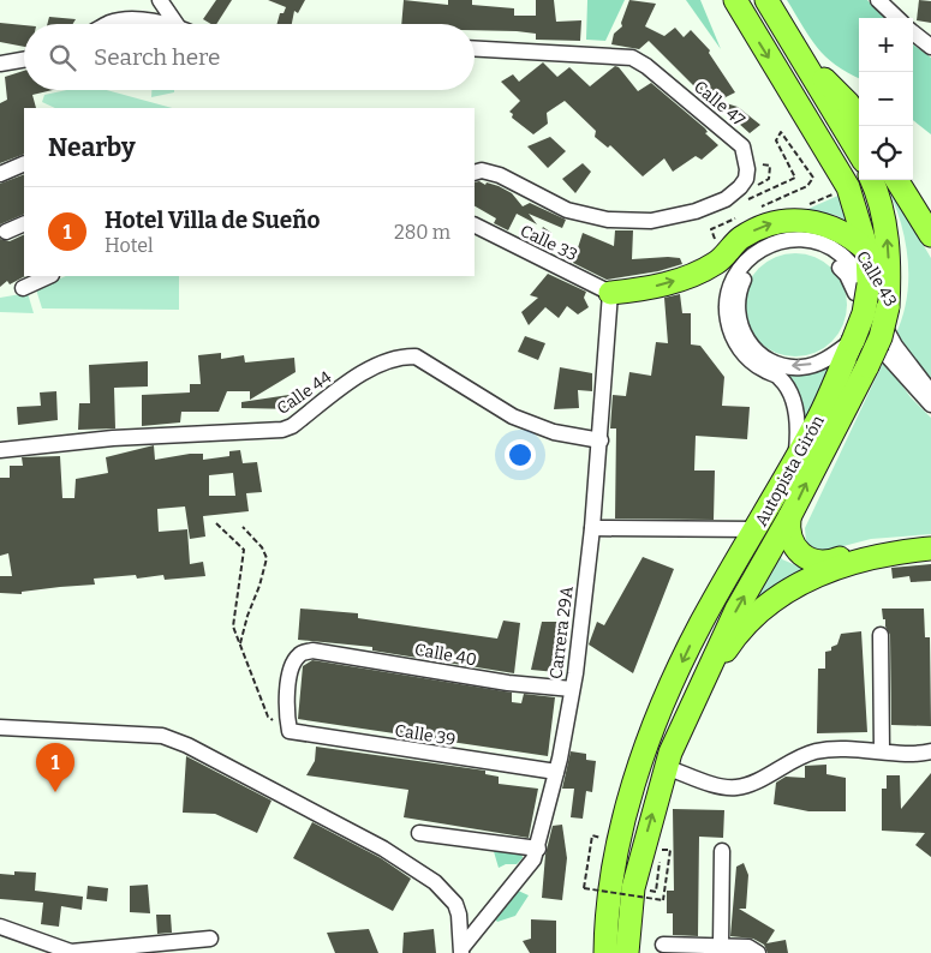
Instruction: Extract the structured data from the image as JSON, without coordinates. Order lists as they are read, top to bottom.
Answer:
{
  "streets": {
    "highway": ["Autopista Girón"],
    "street": [
      "Calle 47",
      "Calle 33",
      "Calle 43",
      "Calle 44",
      "Carrera 29A",
      "Calle 40",
      "Calle 39"
    ]
  },
  "crossings": [
    ["Calle 33", "Carrera 29A"],
    ["Calle 43", "Autopista Girón"],
    ["Calle 44", "Carrera 29A"],
    ["Carrera 29A", "Calle 40"],
    ["Carrera 29A", "Calle 39"],
    ["Calle 40", "Calle 39"]
  ],
  "page": {
    "map_buttons": ["+", "−"],
    "search": "Search here",
    "heading": "Nearby",
    "list": [
      {
        "mark": "1",
        "name": "Hotel Villa de Sueño",
        "note": "Hotel",
        "value": "280 m"
      }
    ],
    "pins": "1"
  }
}
